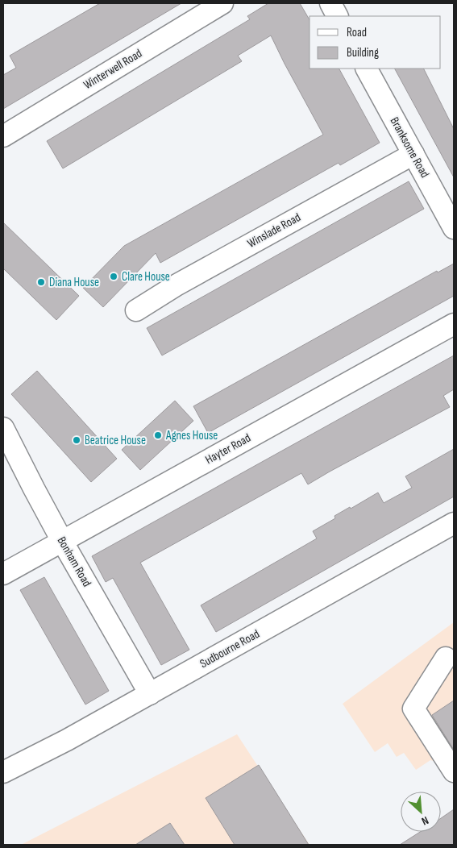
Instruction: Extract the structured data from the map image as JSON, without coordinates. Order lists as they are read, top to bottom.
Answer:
{
  "streets": {
    "street": [
      "Winterwell Road",
      "Branksome Road",
      "Winslade Road",
      "Hayter Road",
      "Bonham Road",
      "Sudbourne Road"
    ]
  },
  "crossings": [
    ["Branksome Road", "Winslade Road"],
    ["Hayter Road", "Bonham Road"],
    ["Bonham Road", "Sudbourne Road"]
  ],
  "places": [
    "Clare House",
    "Diana House",
    "Agnes House",
    "Beatrice House"
  ],
  "legend": ["Road", "Building"],
  "north": "bottom right"
}
